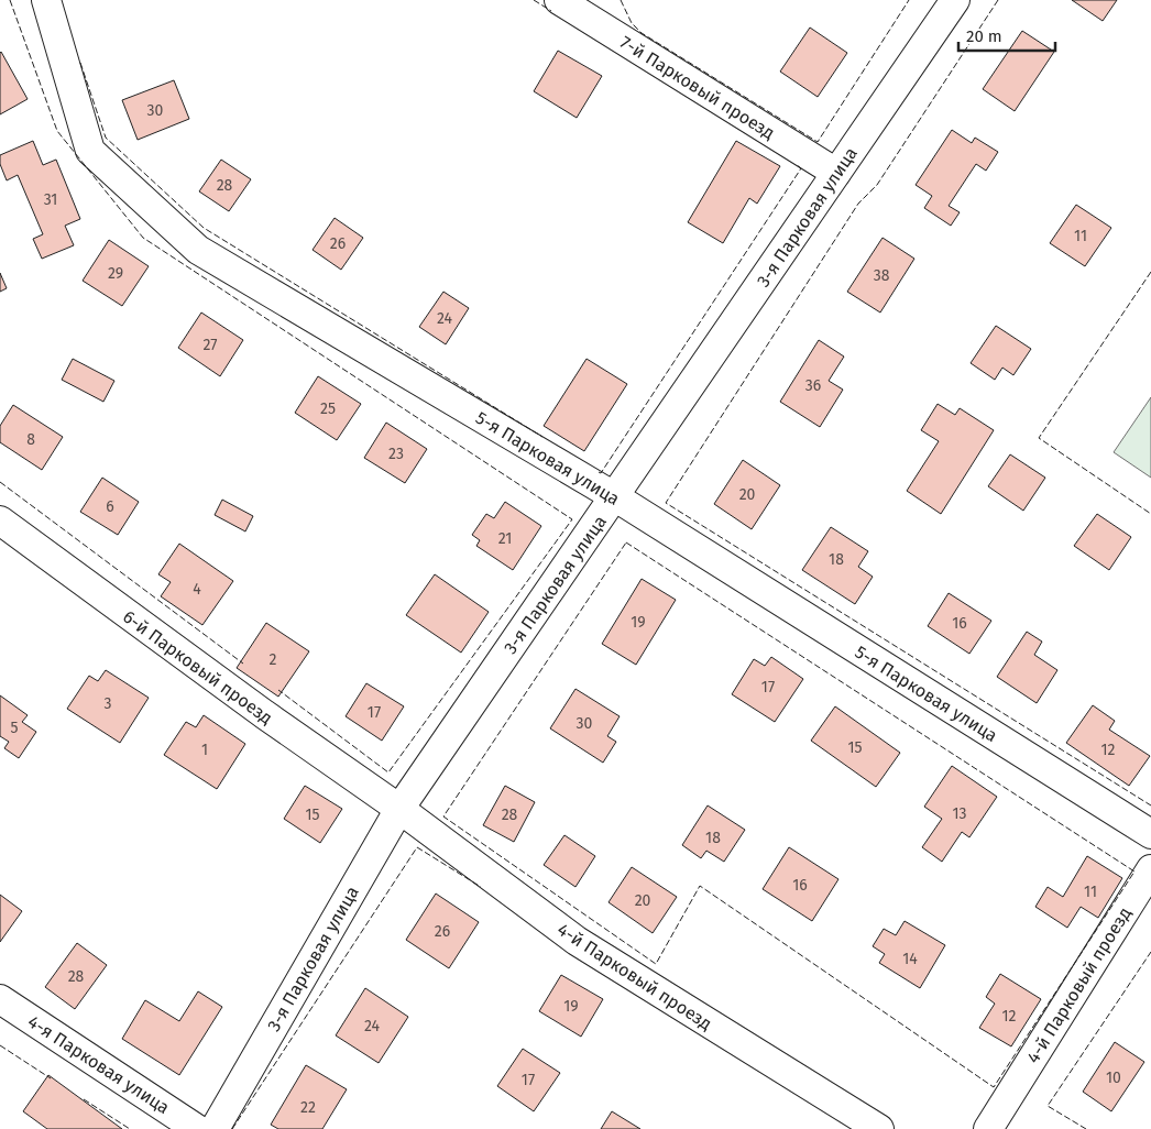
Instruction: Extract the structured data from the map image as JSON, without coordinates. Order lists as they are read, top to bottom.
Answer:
{
  "streets": {
    "street": [
      "7-й Парковый проезд",
      "3-я Парковая улица",
      "5-я Парковая улица",
      "6-й Парковый проезд",
      "4-й Парковый проезд",
      "4-я Парковая улица"
    ]
  },
  "crossings": [
    ["7-й Парковый проезд", "3-я Парковая улица"],
    ["3-я Парковая улица", "5-я Парковая улица"],
    ["3-я Парковая улица", "6-й Парковый проезд"],
    ["3-я Парковая улица", "4-й Парковый проезд"],
    ["6-й Парковый проезд", "4-й Парковый проезд"]
  ],
  "house_numbers": [
    "30",
    "28",
    "31",
    "11",
    "26",
    "29",
    "38",
    "24",
    "27",
    "36",
    "25",
    "8",
    "23",
    "20",
    "6",
    "21",
    "18",
    "4",
    "19",
    "16",
    "2",
    "17",
    "3",
    "17",
    "30",
    "5",
    "15",
    "1",
    "12",
    "13",
    "15",
    "28",
    "18",
    "16",
    "11",
    "20",
    "26",
    "14",
    "28",
    "19",
    "12",
    "24",
    "10",
    "17",
    "22"
  ],
  "scale_bar": "20 m"
}
